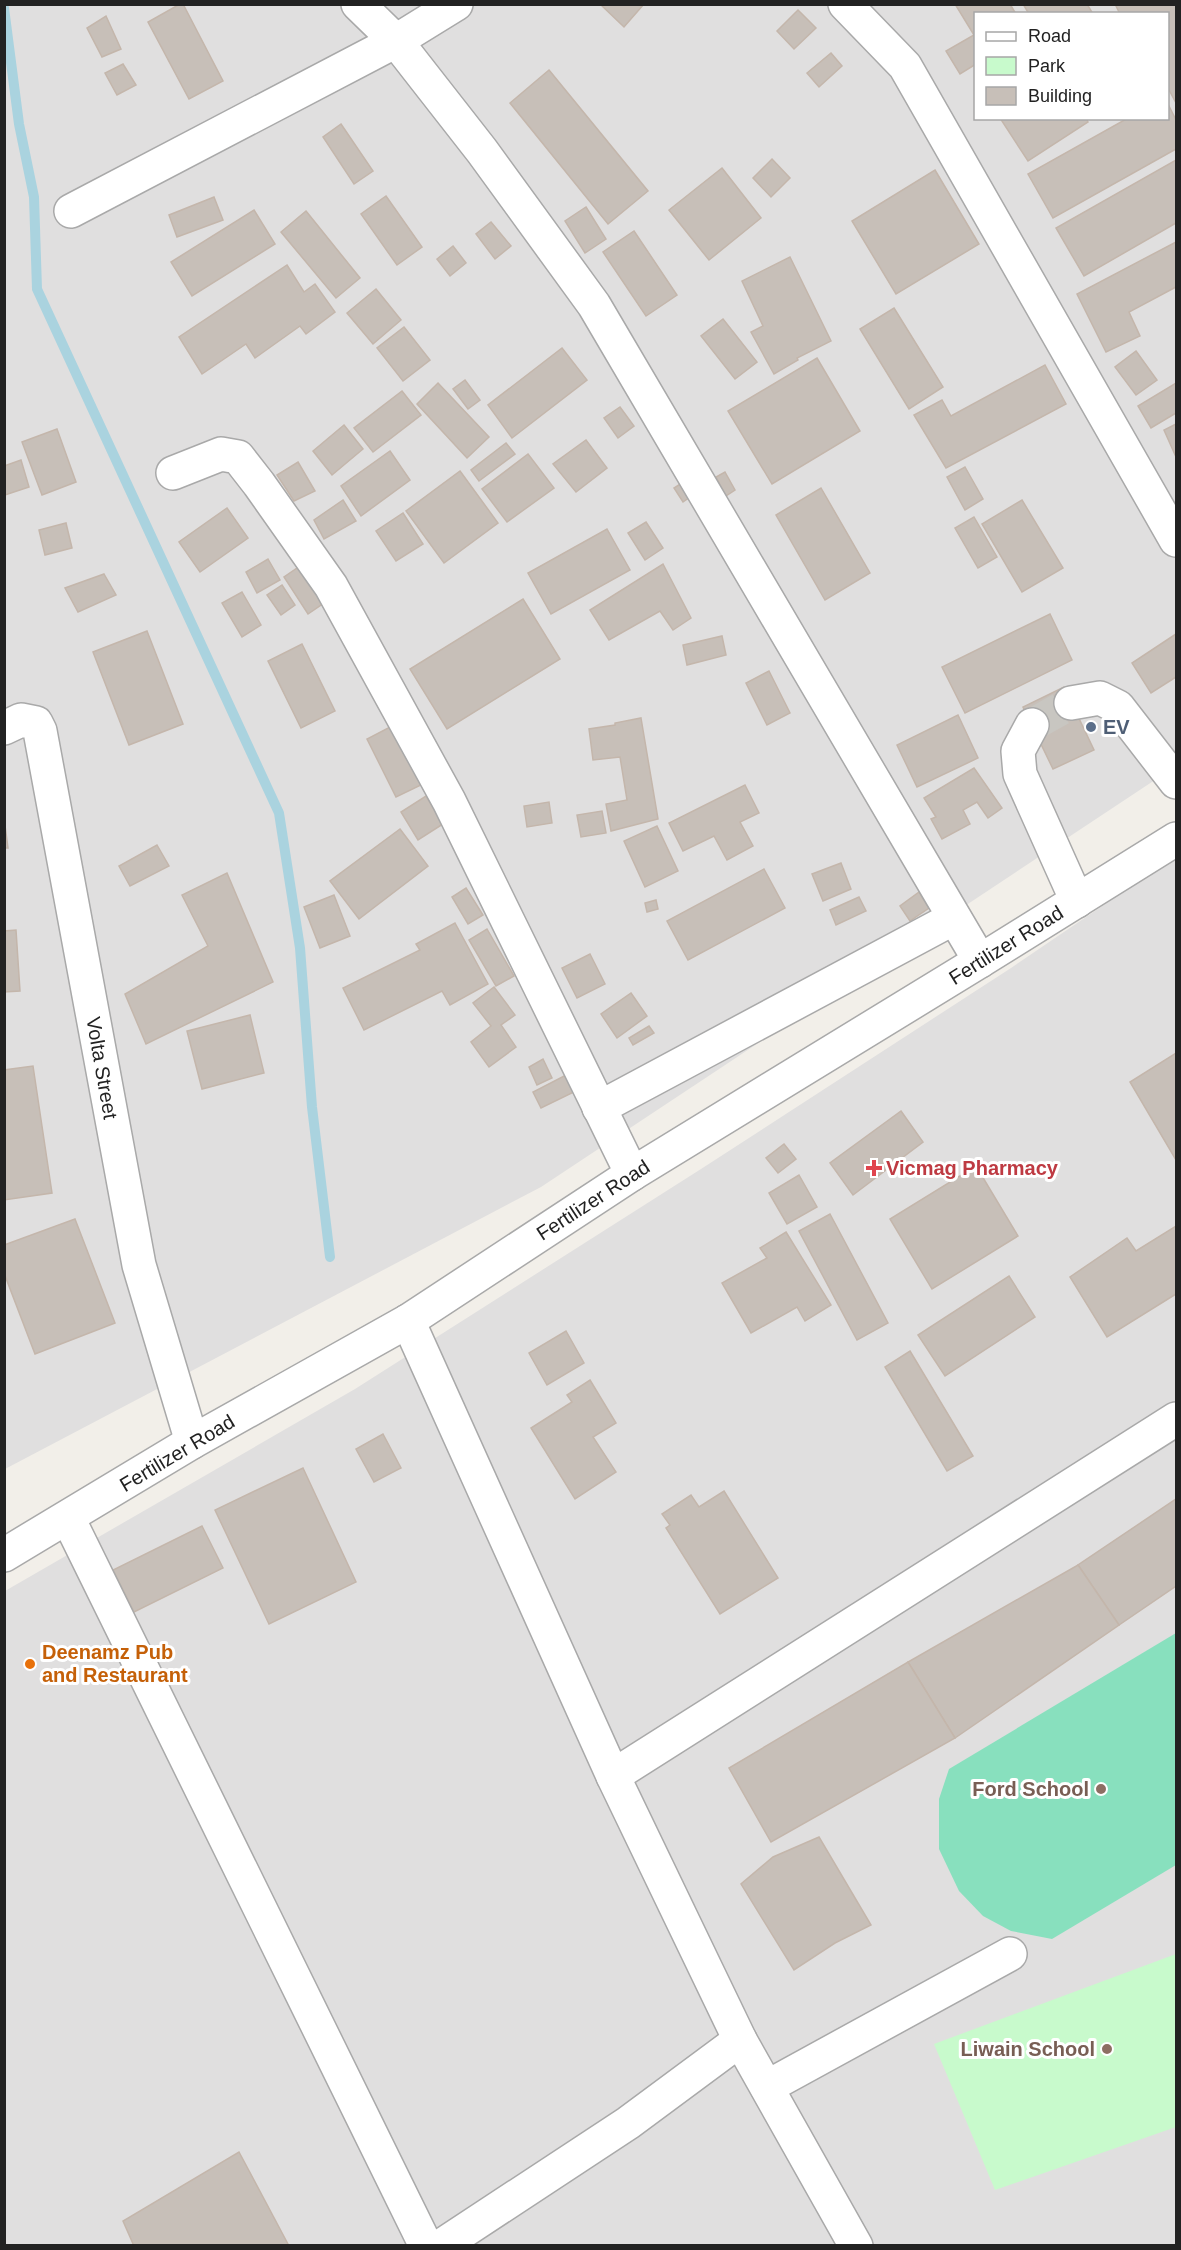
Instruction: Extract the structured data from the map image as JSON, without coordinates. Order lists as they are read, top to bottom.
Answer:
{
  "streets": {
    "street": ["Fertilizer Road", "Volta Street"]
  },
  "crossings": [
    ["Fertilizer Road", "Volta Street"]
  ],
  "places": {
    "other": [
      "EV",
      "Deenamz Pub and Restaurant",
      "Ford School",
      "Liwain School"
    ],
    "health": ["Vicmag Pharmacy"]
  },
  "legend": ["Road", "Park", "Building"]
}
